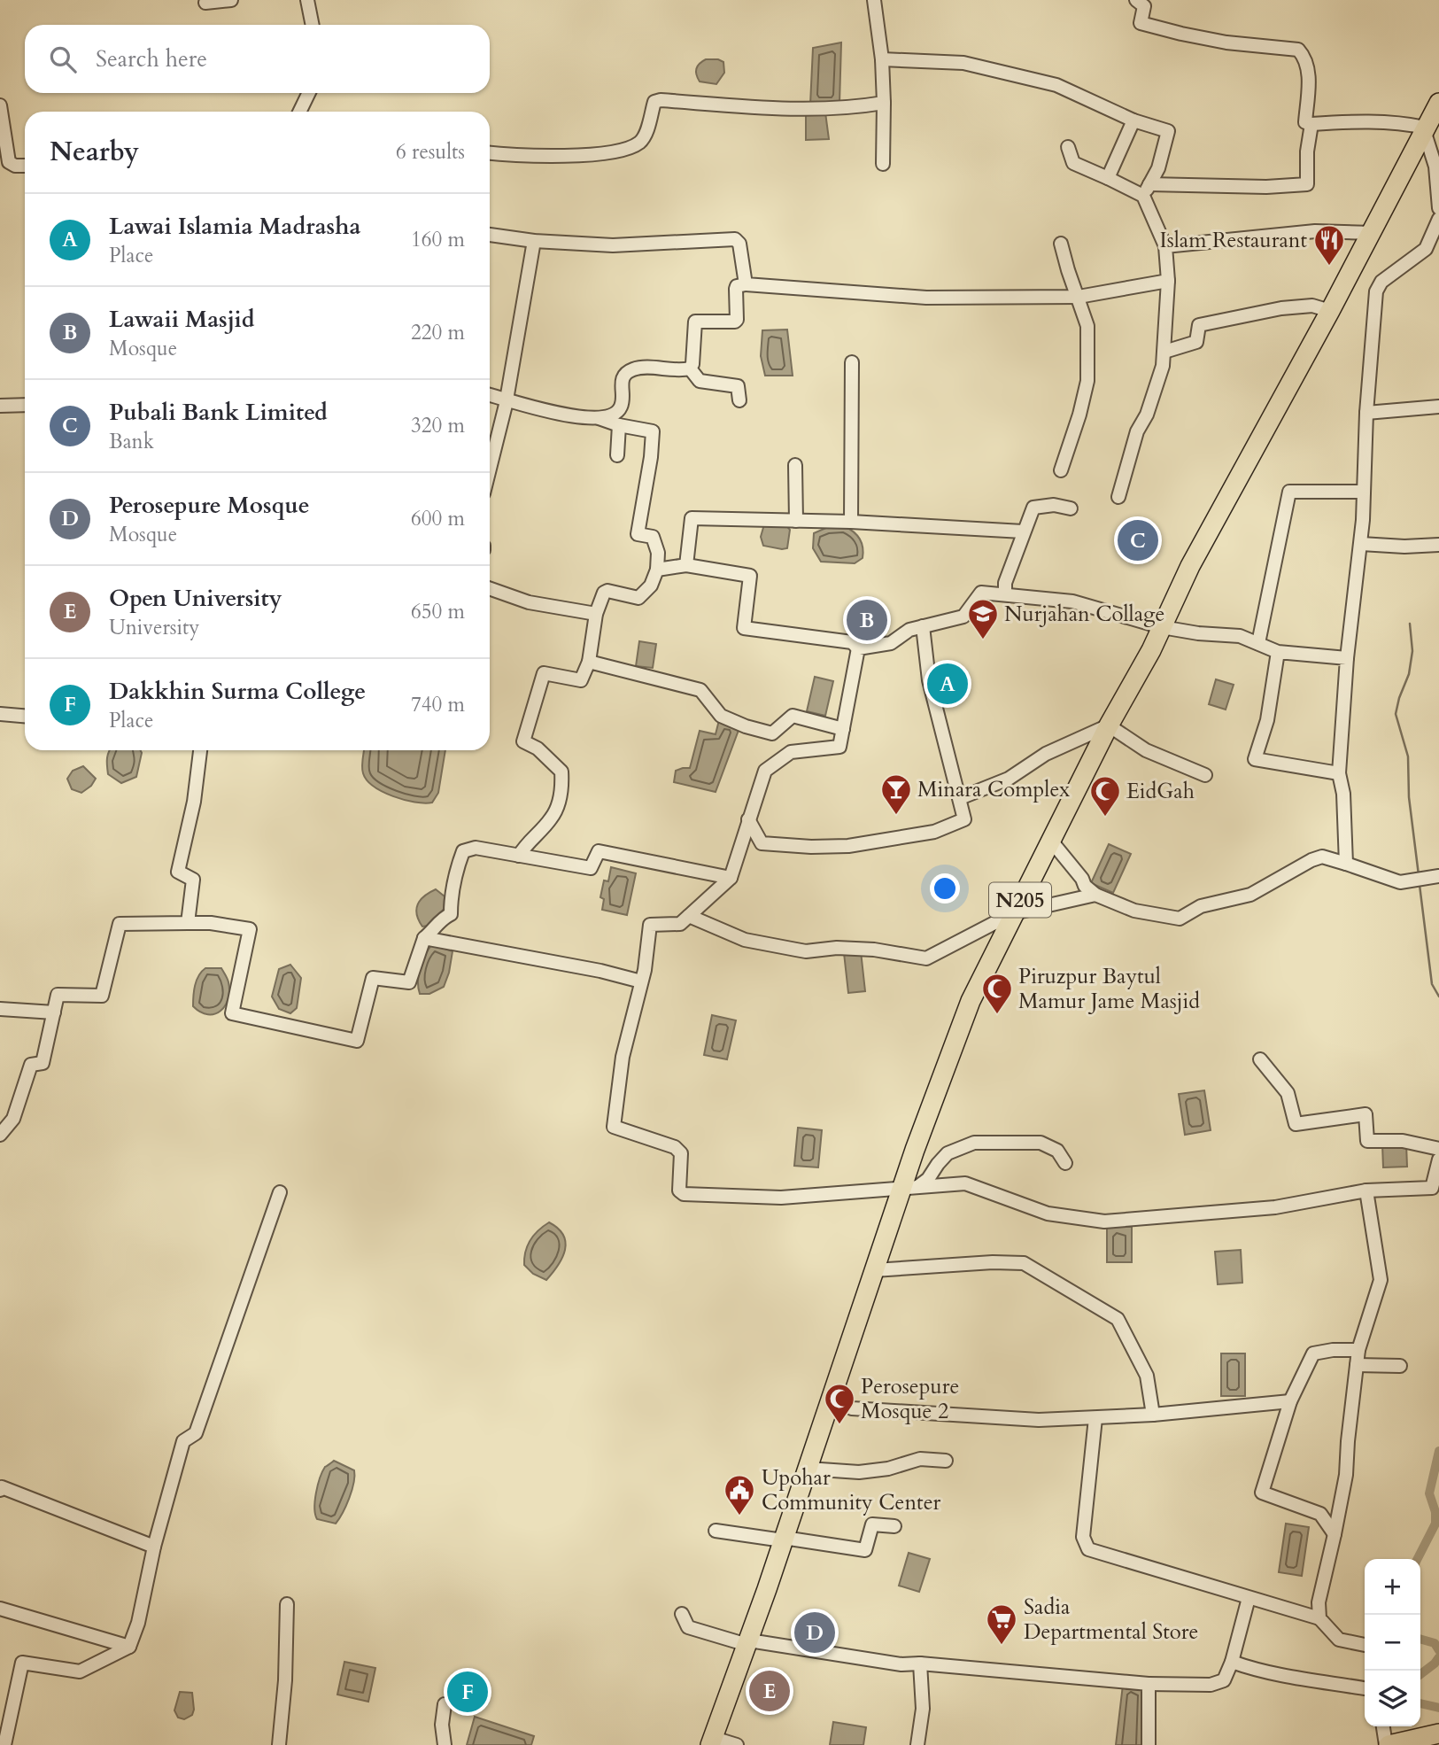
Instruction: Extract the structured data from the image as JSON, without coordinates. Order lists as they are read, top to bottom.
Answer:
{
  "streets": {
    "highway": ["N205"]
  },
  "places": {
    "restaurant": ["Islam Restaurant"],
    "school or university": ["Nurjahan Collage"],
    "bar": ["Minara Complex"],
    "mosque": ["EidGah", "Piruzpur Baytul Mamur Jame Masjid", "Perosepure Mosque 2"],
    "public building": ["Upohar Community Center"],
    "supermarket": ["Sadia Departmental Store"]
  },
  "page": {
    "search": "Search here",
    "heading": ["Nearby", "6 results"],
    "list": [
      {
        "mark": "A",
        "name": "Lawai Islamia Madrasha",
        "note": "Place",
        "value": "160 m"
      },
      {
        "mark": "B",
        "name": "Lawaii Masjid",
        "note": "Mosque",
        "value": "220 m"
      },
      {
        "mark": "C",
        "name": "Pubali Bank Limited",
        "note": "Bank",
        "value": "320 m"
      },
      {
        "mark": "D",
        "name": "Perosepure Mosque",
        "note": "Mosque",
        "value": "600 m"
      },
      {
        "mark": "E",
        "name": "Open University",
        "note": "University",
        "value": "650 m"
      },
      {
        "mark": "F",
        "name": "Dakkhin Surma College",
        "note": "Place",
        "value": "740 m"
      }
    ],
    "pins": [
      "C",
      "B",
      "A",
      "D",
      "E",
      "F"
    ],
    "map_buttons": ["+", "−"]
  }
}
